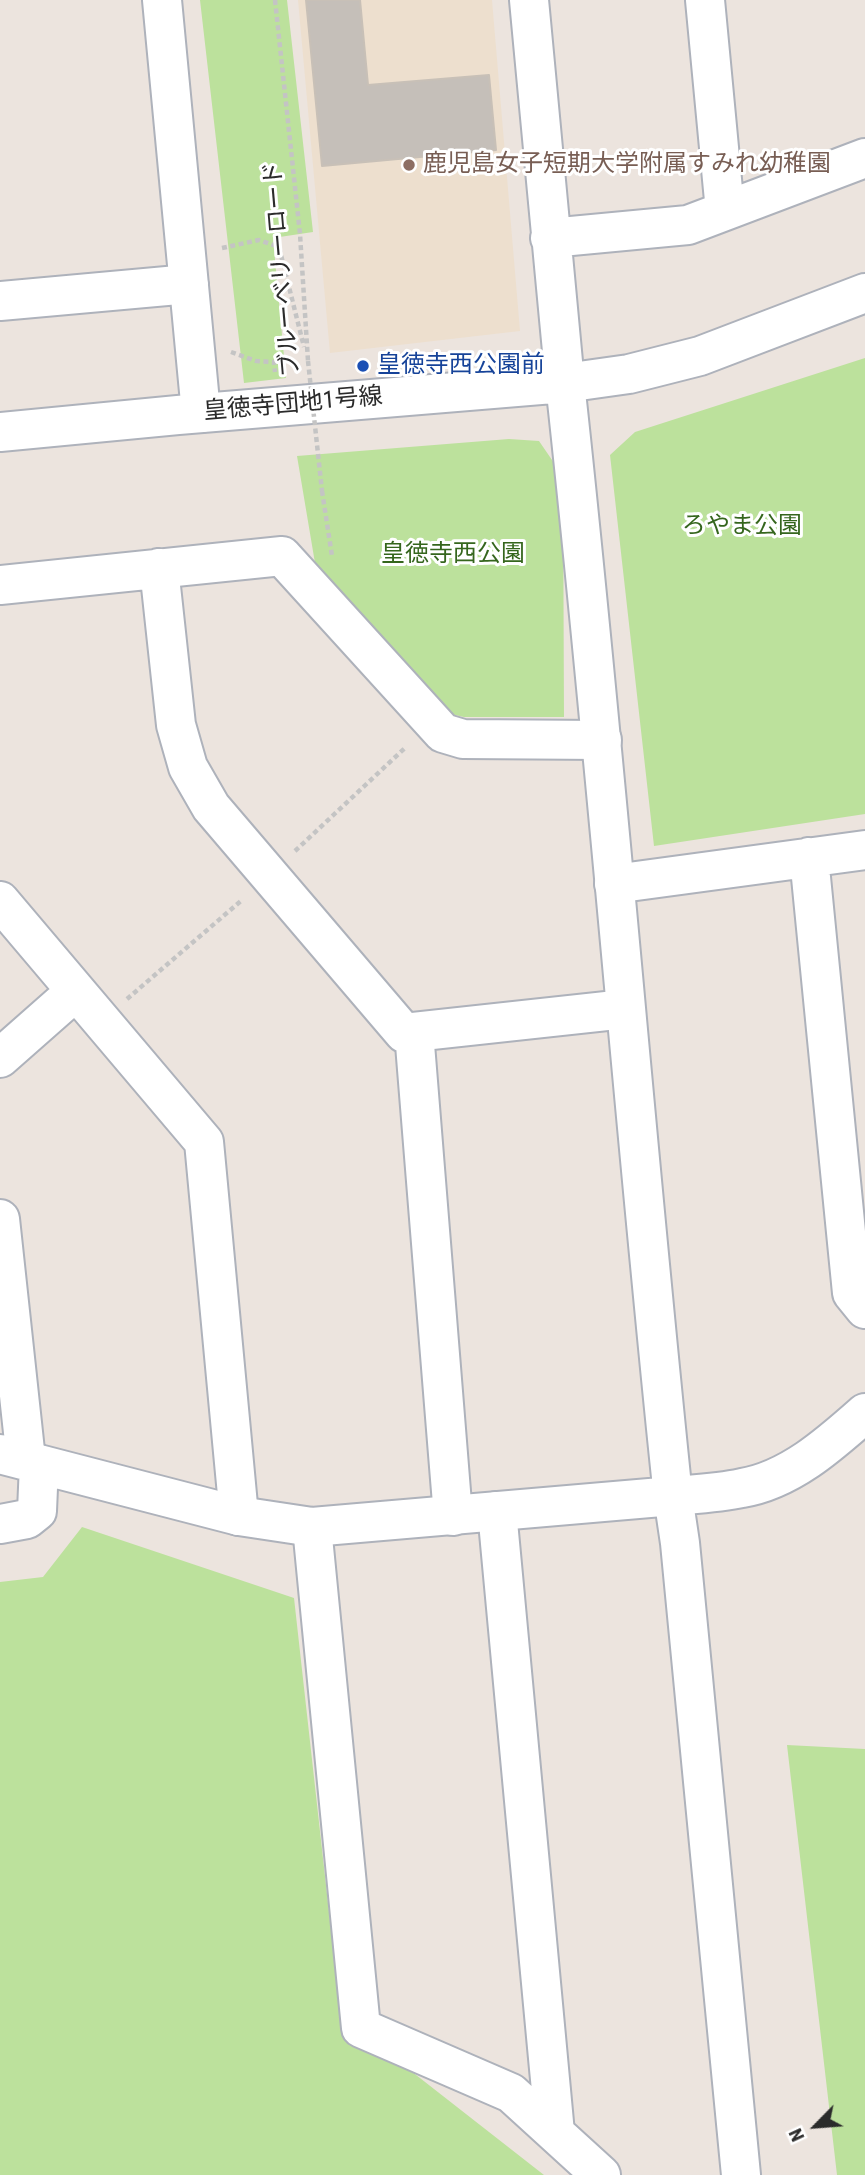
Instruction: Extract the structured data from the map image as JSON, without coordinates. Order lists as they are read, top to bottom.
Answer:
{
  "streets": {
    "street": ["皇徳寺団地1号線"],
    "path": ["ブルーベリーロード"]
  },
  "parks": ["ろやま公園", "皇徳寺西公園"],
  "places": ["鹿児島女子短期大学附属すみれ幼稚園", "皇徳寺西公園前"],
  "north": "bottom left"
}
